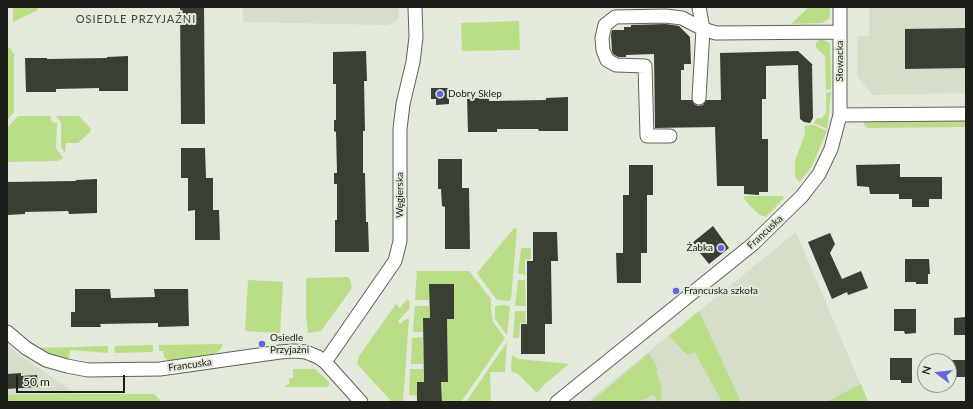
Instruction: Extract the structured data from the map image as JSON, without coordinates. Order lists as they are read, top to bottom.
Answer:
{
  "streets": {
    "street": ["Słowacka", "Węgierska", "Francuska"]
  },
  "crossings": [
    ["Słowacka", "Francuska"],
    ["Węgierska", "Francuska"]
  ],
  "districts": ["OSIEDLE PRZYJAŹNI"],
  "places": [
    "Dobry Sklep",
    "Żabka",
    "Francuska szkoła",
    "Osiedle Przyjaźni"
  ],
  "scale_bar": "50 m",
  "north": "left"
}
